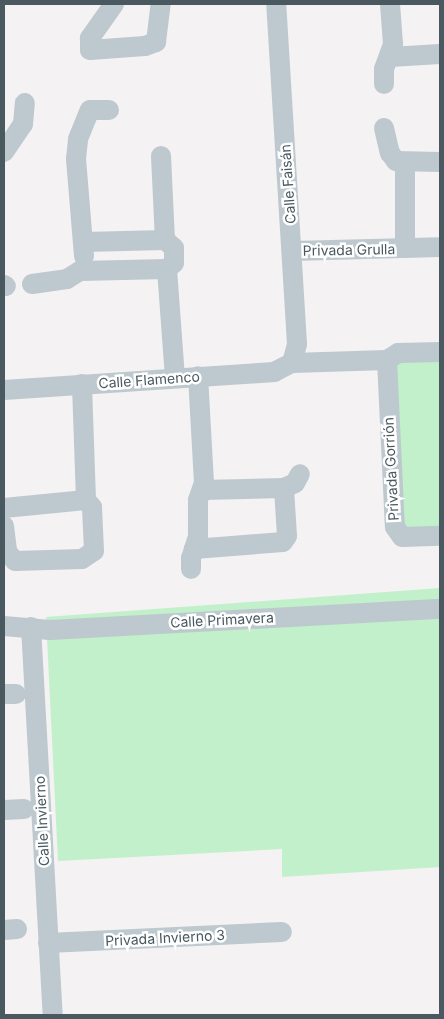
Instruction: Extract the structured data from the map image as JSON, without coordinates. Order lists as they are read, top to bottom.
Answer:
{
  "streets": {
    "street": [
      "Calle Faisán",
      "Privada Grulla",
      "Calle Flamenco",
      "Privada Gorrión",
      "Calle Primavera",
      "Calle Invierno",
      "Privada Invierno 3"
    ]
  },
  "crossings": [
    ["Calle Faisán", "Privada Grulla"],
    ["Calle Faisán", "Calle Flamenco"],
    ["Calle Primavera", "Calle Invierno"],
    ["Calle Invierno", "Privada Invierno 3"]
  ]
}
